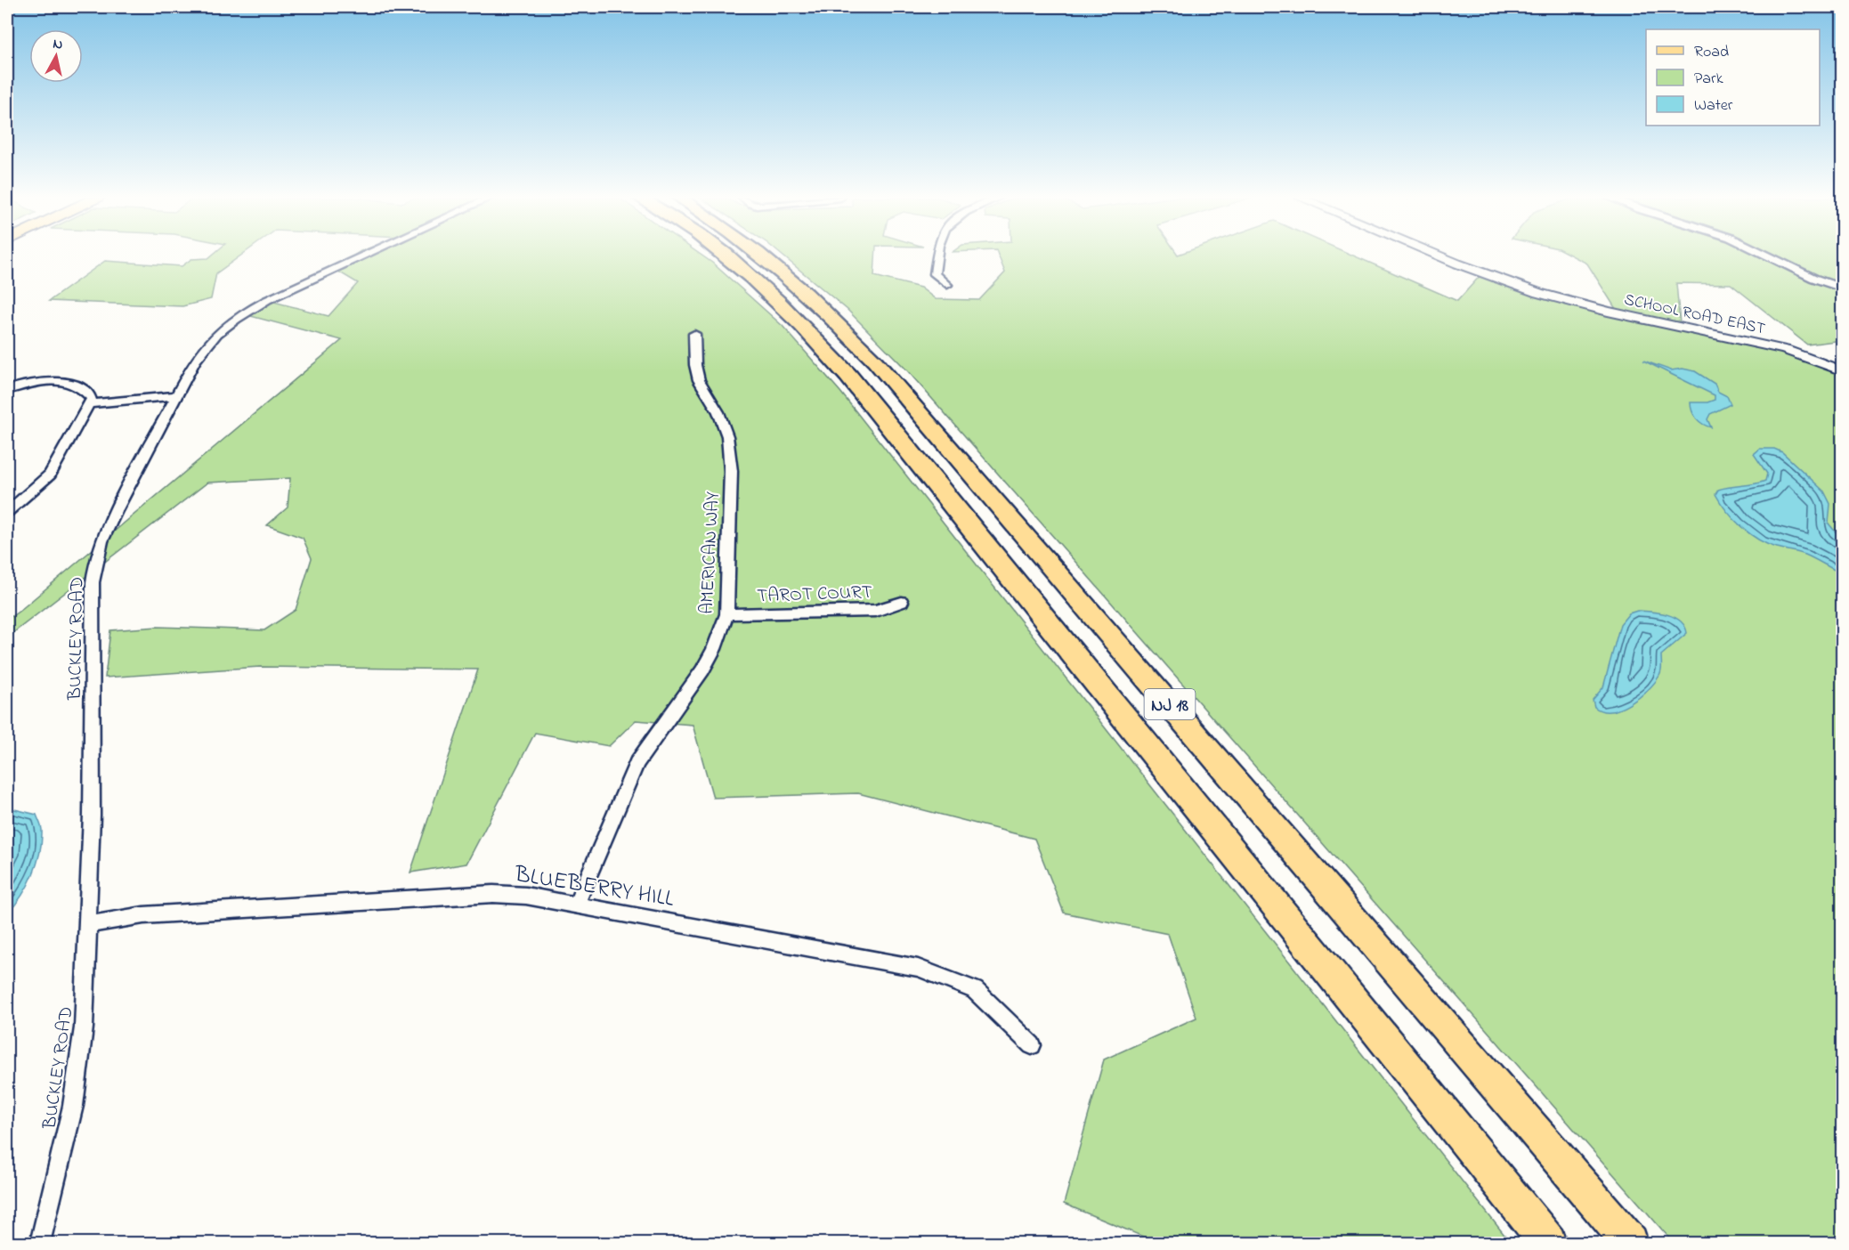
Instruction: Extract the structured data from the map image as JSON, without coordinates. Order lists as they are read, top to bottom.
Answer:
{
  "streets": {
    "highway": ["NJ 18"],
    "street": [
      "SCHOOL ROAD EAST",
      "AMERICAN WAY",
      "TAROT COURT",
      "BUCKLEY ROAD",
      "BLUEBERRY HILL"
    ]
  },
  "crossings": [
    ["AMERICAN WAY", "TAROT COURT"],
    ["AMERICAN WAY", "BLUEBERRY HILL"],
    ["BUCKLEY ROAD", "BLUEBERRY HILL"]
  ],
  "legend": ["Road", "Park", "Water"],
  "north": "top"
}
